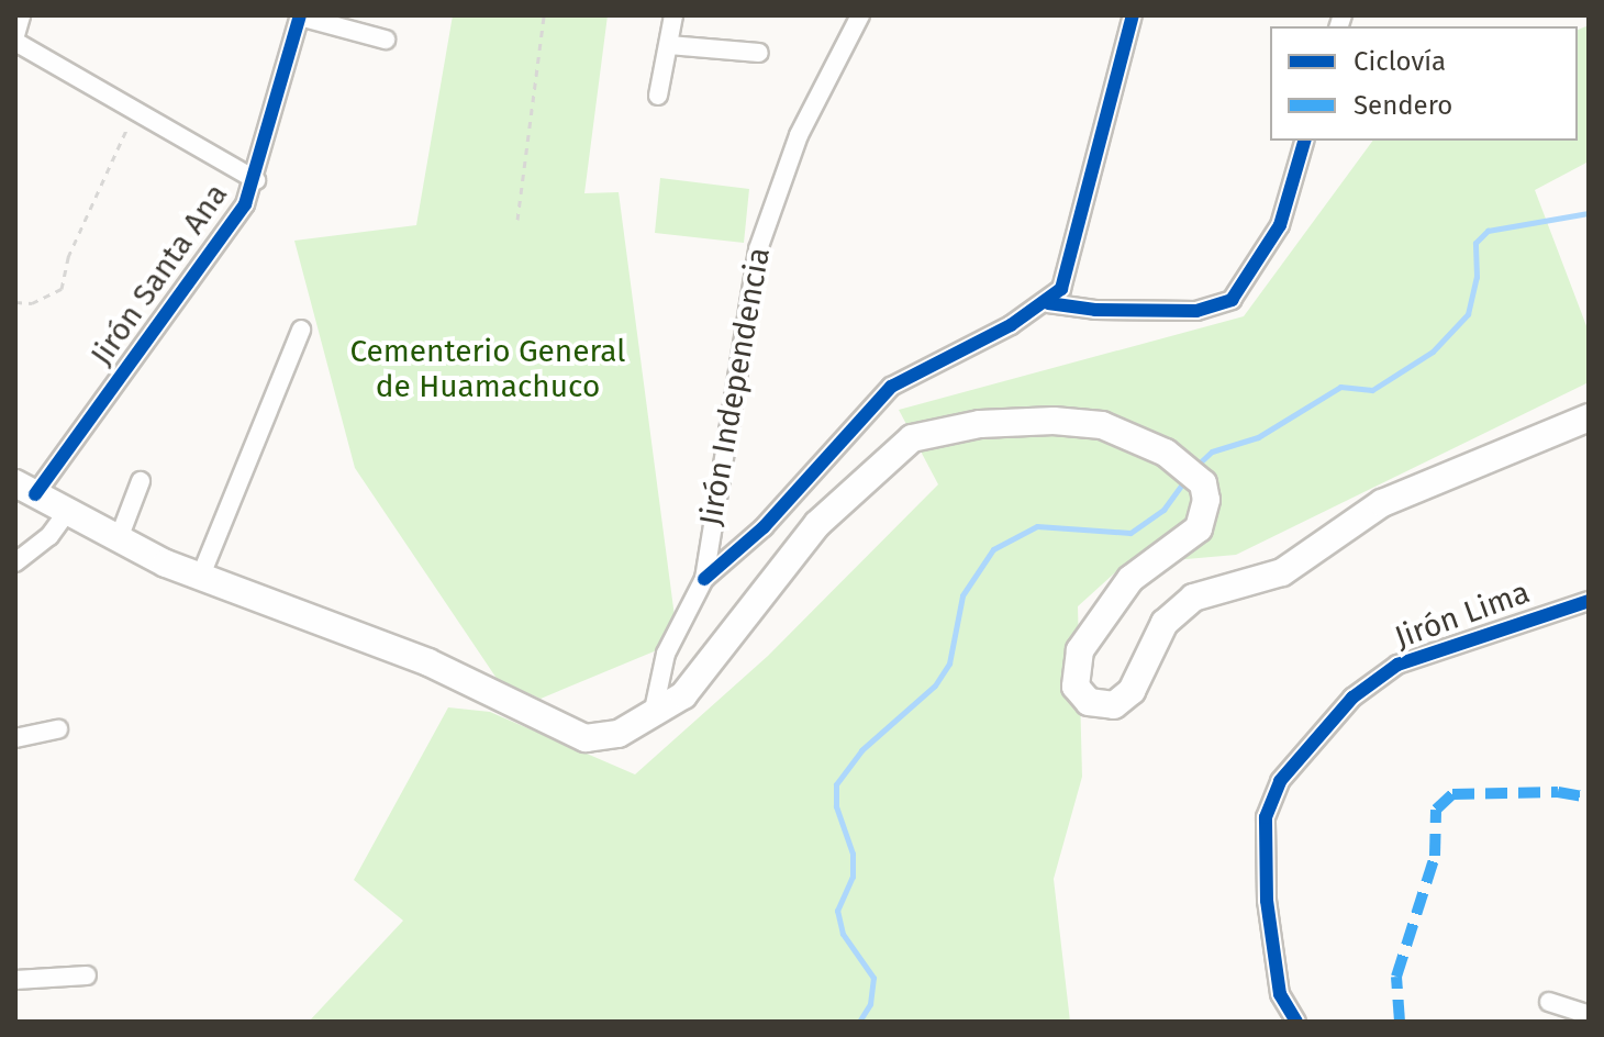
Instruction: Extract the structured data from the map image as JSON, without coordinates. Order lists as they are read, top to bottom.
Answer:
{
  "streets": {
    "street": ["Jirón Santa Ana", "Jirón Independencia", "Jirón Lima"]
  },
  "parks": ["Cementerio General de Huamachuco"],
  "legend": ["Ciclovía", "Sendero"]
}
